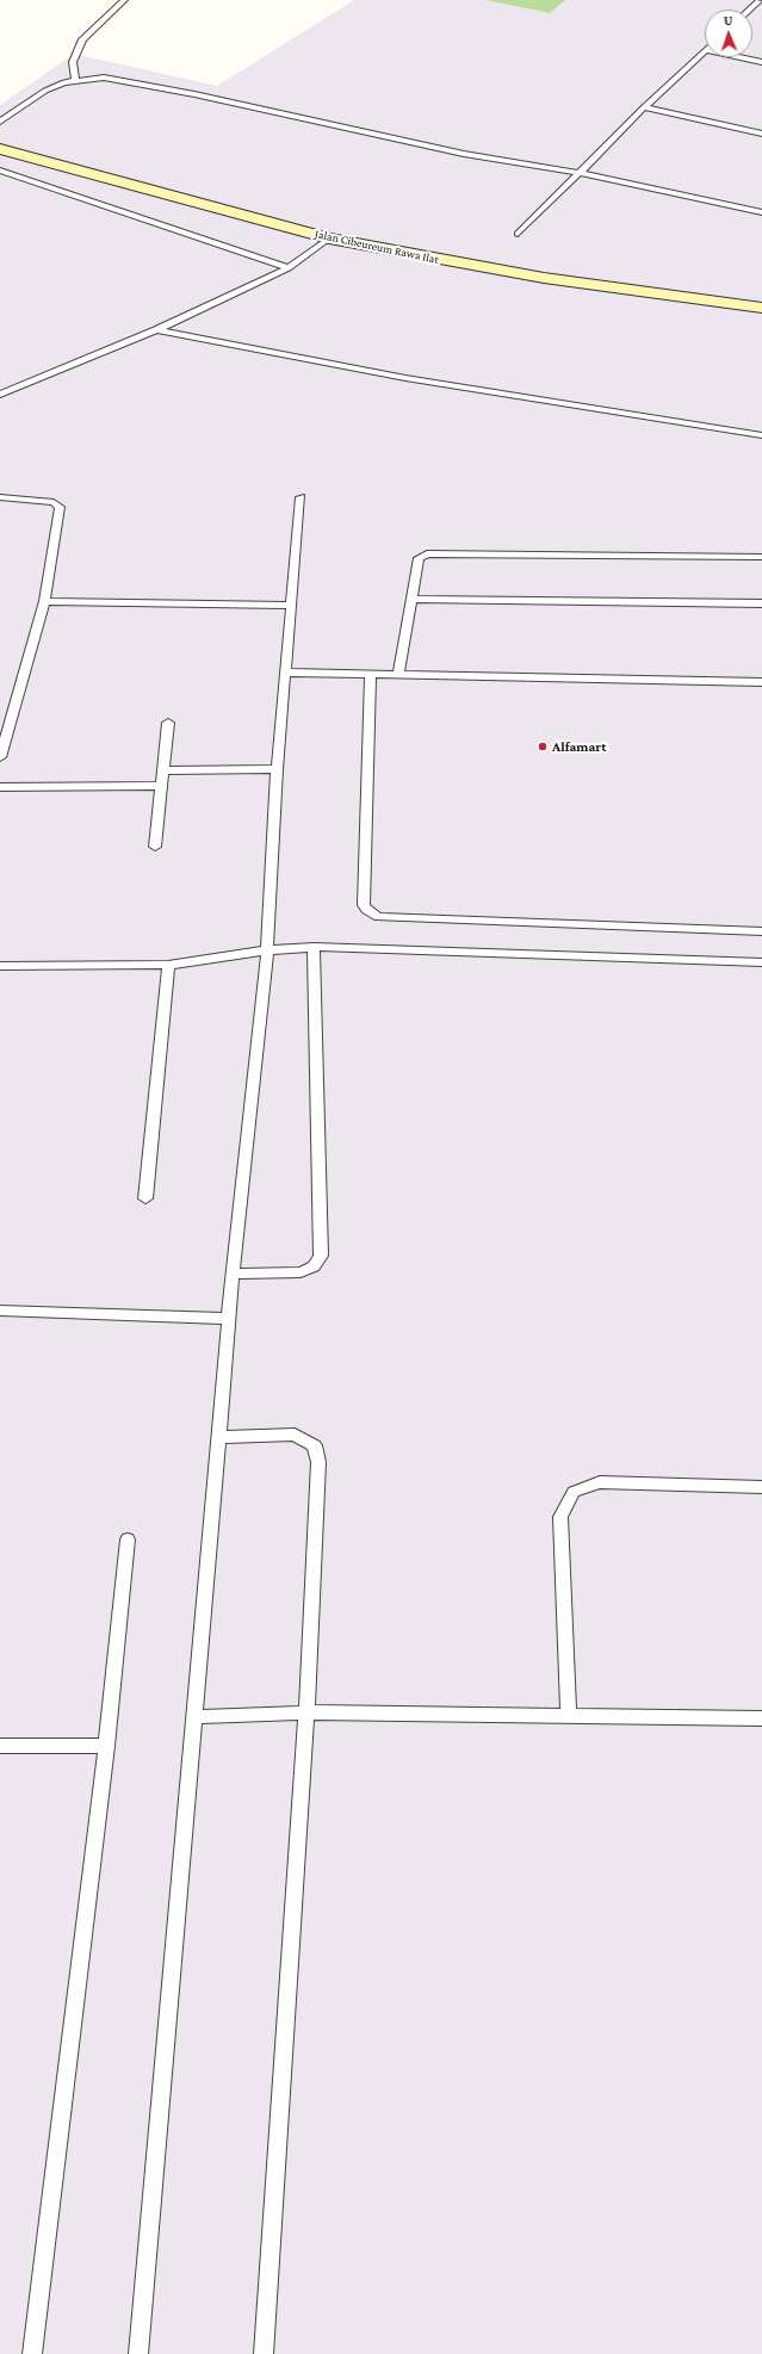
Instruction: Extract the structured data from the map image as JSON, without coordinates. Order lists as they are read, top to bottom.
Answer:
{
  "streets": {
    "street": ["Jalan Cibeureum Rawa Ilat"]
  },
  "places": ["Alfamart"],
  "north": "top"
}
